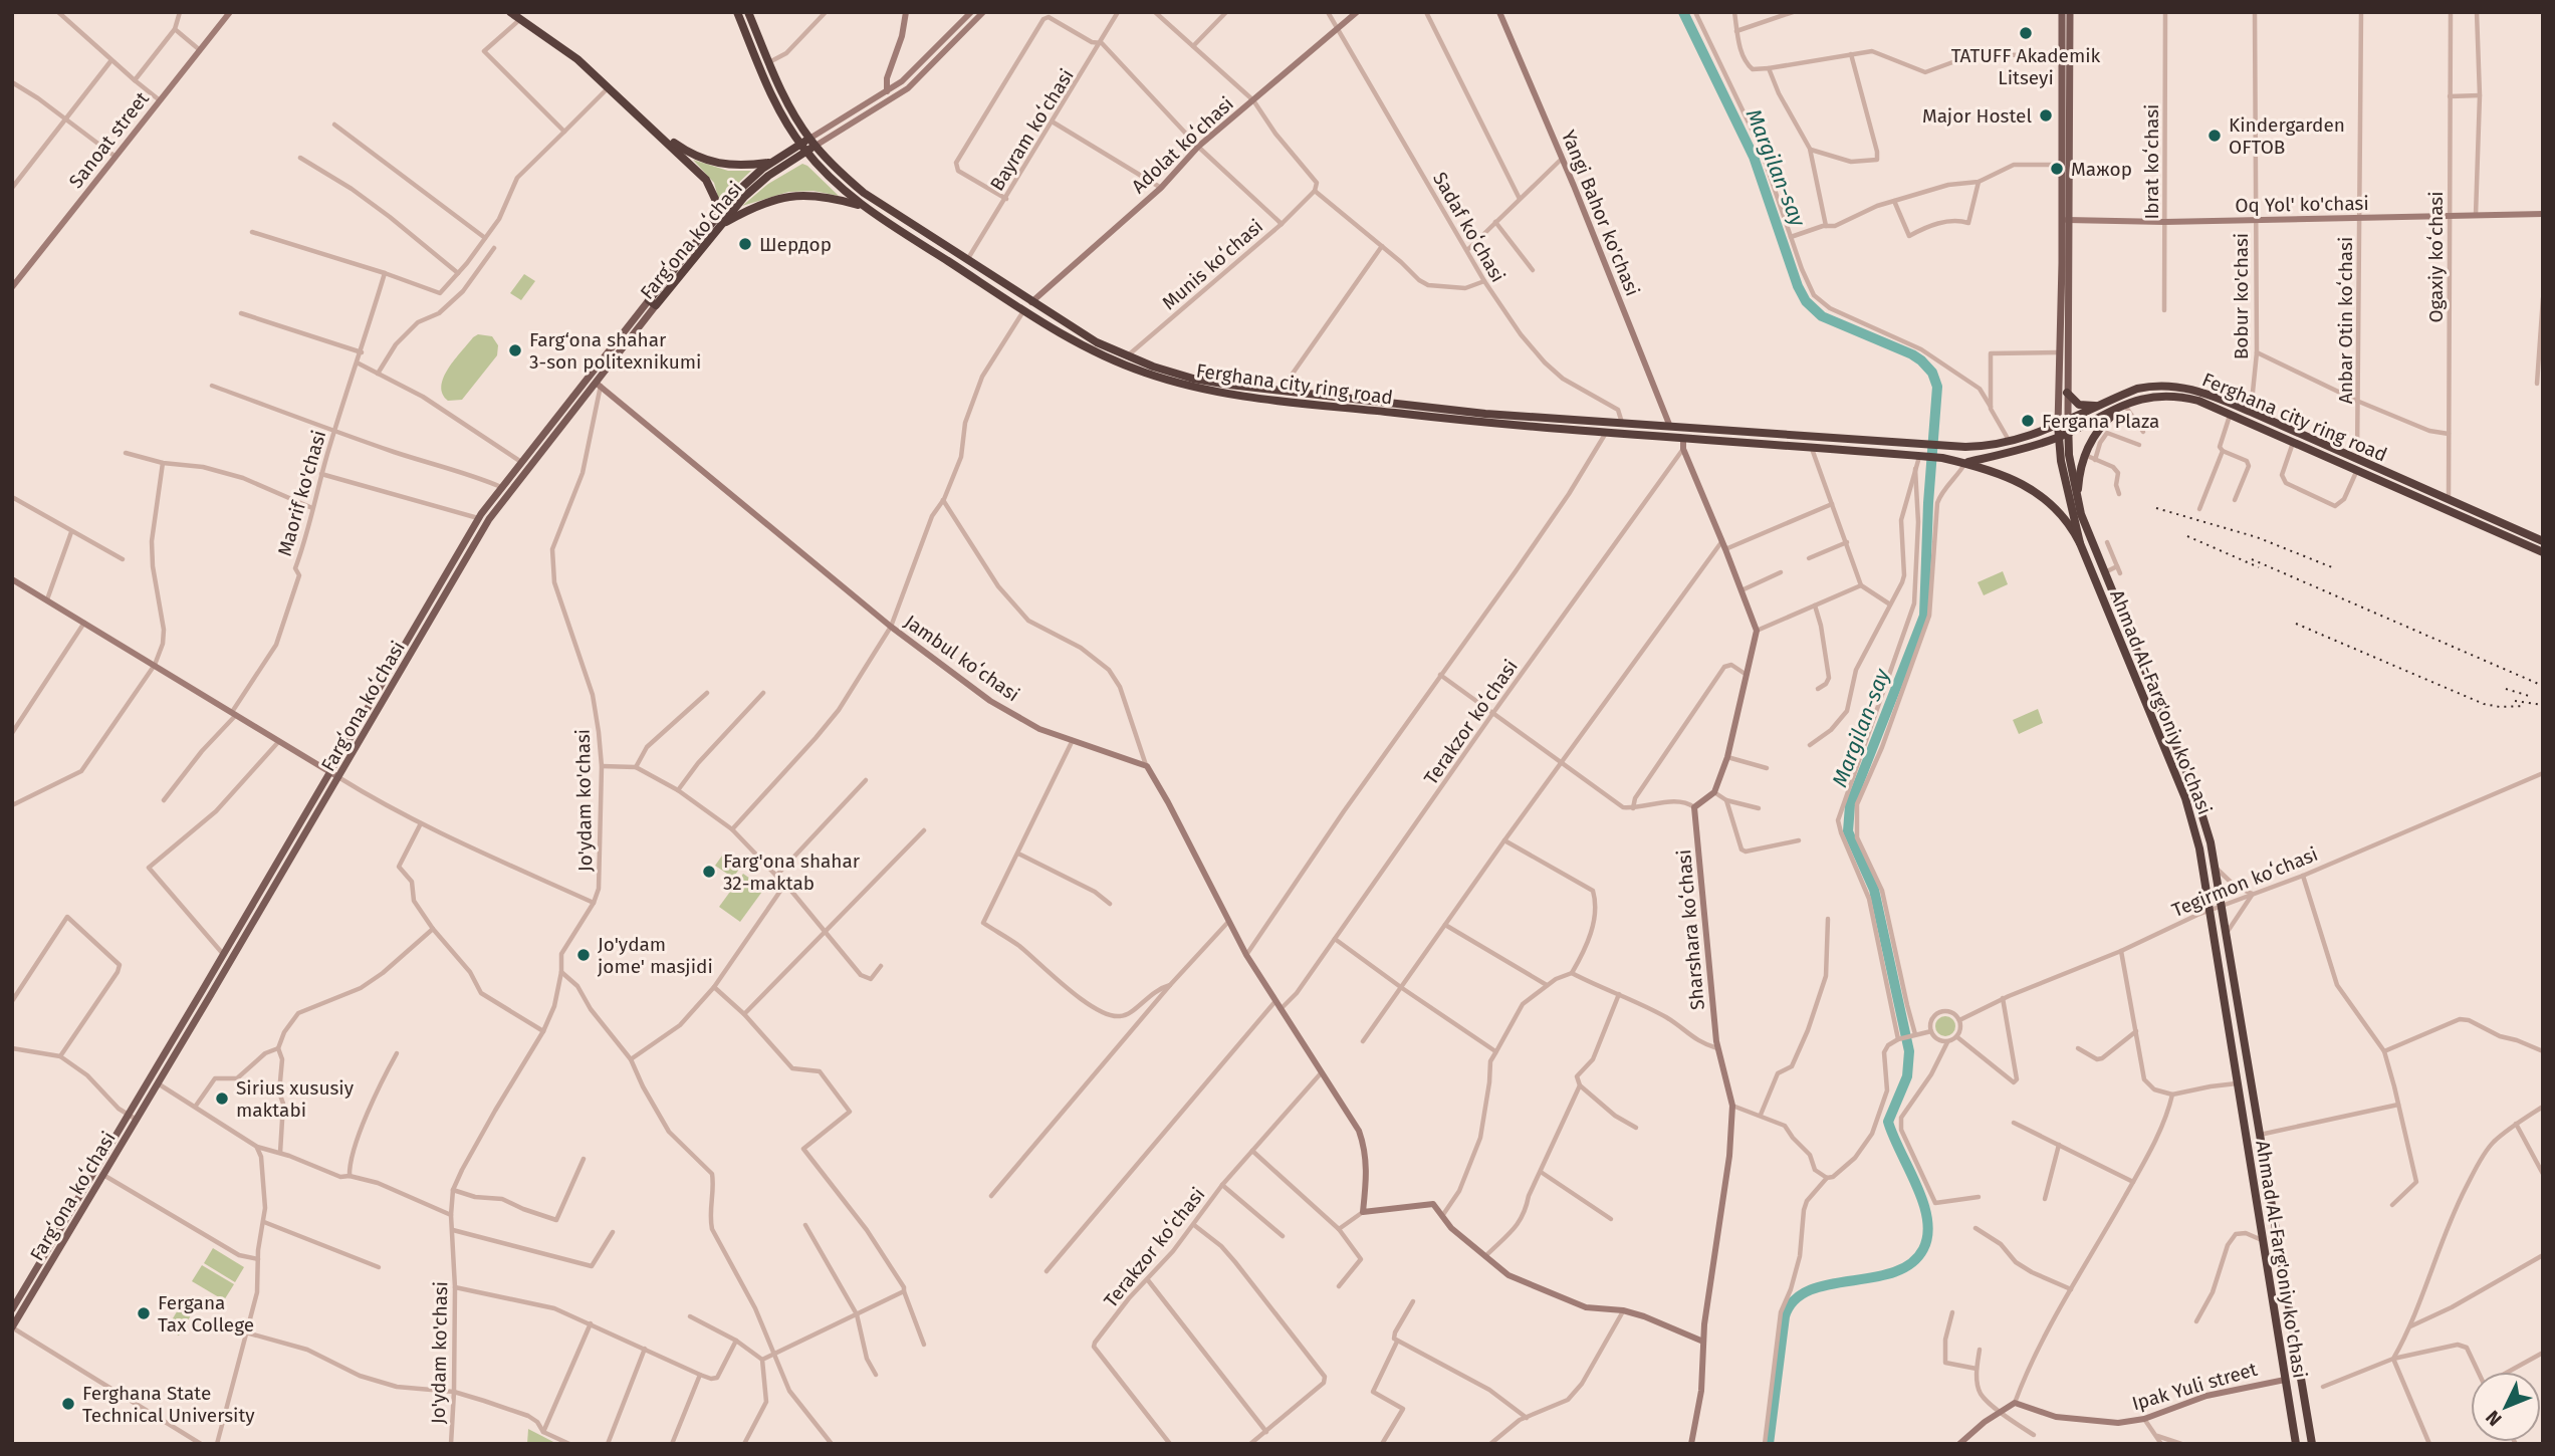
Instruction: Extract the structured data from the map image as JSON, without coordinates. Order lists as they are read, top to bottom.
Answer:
{
  "streets": {
    "highway": ["Fargʻona koʻchasi", "Ferghana city ring road", "Ahmad Al-Farg'oniy ko'chasi"],
    "street": [
      "Bayram koʻchasi",
      "Sanoat street",
      "Adolat koʻchasi",
      "Ibrat koʻchasi",
      "Oq Yol' ko'chasi",
      "Yangi Bahor ko'chasi",
      "Sadaf koʻchasi",
      "Ogaxiy koʻchasi",
      "Munis koʻchasi",
      "Bobur ko'chasi",
      "Anbar Otin koʻchasi",
      "Maorif ko'chasi",
      "Jambul koʻchasi",
      "Terakzor koʻchasi",
      "Jo'ydam ko'chasi",
      "Tegirmon koʻchasi",
      "Sharshara koʻchasi",
      "Ipak Yuli street"
    ]
  },
  "crossings": [
    ["Bayram koʻchasi", "Ferghana city ring road"],
    ["Adolat koʻchasi", "Sadaf koʻchasi"],
    ["Adolat koʻchasi", "Ferghana city ring road"],
    ["Ibrat koʻchasi", "Oq Yol' ko'chasi"],
    ["Oq Yol' ko'chasi", "Ogaxiy koʻchasi"],
    ["Oq Yol' ko'chasi", "Bobur ko'chasi"],
    ["Oq Yol' ko'chasi", "Anbar Otin koʻchasi"],
    ["Oq Yol' ko'chasi", "Ahmad Al-Farg'oniy ko'chasi"],
    ["Yangi Bahor ko'chasi", "Ferghana city ring road"],
    ["Sadaf koʻchasi", "Ferghana city ring road"],
    ["Fargʻona koʻchasi", "Ferghana city ring road"],
    ["Fargʻona koʻchasi", "Jambul koʻchasi"],
    ["Fargʻona koʻchasi", "Jo'ydam ko'chasi"],
    ["Ogaxiy koʻchasi", "Ferghana city ring road"],
    ["Munis koʻchasi", "Ferghana city ring road"],
    ["Bobur ko'chasi", "Ferghana city ring road"],
    ["Anbar Otin koʻchasi", "Ferghana city ring road"],
    ["Ferghana city ring road", "Ahmad Al-Farg'oniy ko'chasi"],
    ["Jambul koʻchasi", "Jo'ydam ko'chasi"],
    ["Ahmad Al-Farg'oniy ko'chasi", "Tegirmon koʻchasi"],
    ["Ahmad Al-Farg'oniy ko'chasi", "Ipak Yuli street"]
  ],
  "water": ["Margilan-say"],
  "places": [
    "TATUFF Akademik Litseyi",
    "Major Hostel",
    "Kindergarden OFTOB",
    "Мажор",
    "Шердор",
    "Farg‘ona shahar 3-son politexnikumi",
    "Fergana Plaza",
    "Farg'ona shahar 32-maktab",
    "Jo'ydam jome' masjidi",
    "Sirius xususiy maktabi",
    "Fergana Tax College",
    "Ferghana State Technical University"
  ],
  "north": "bottom left"
}
